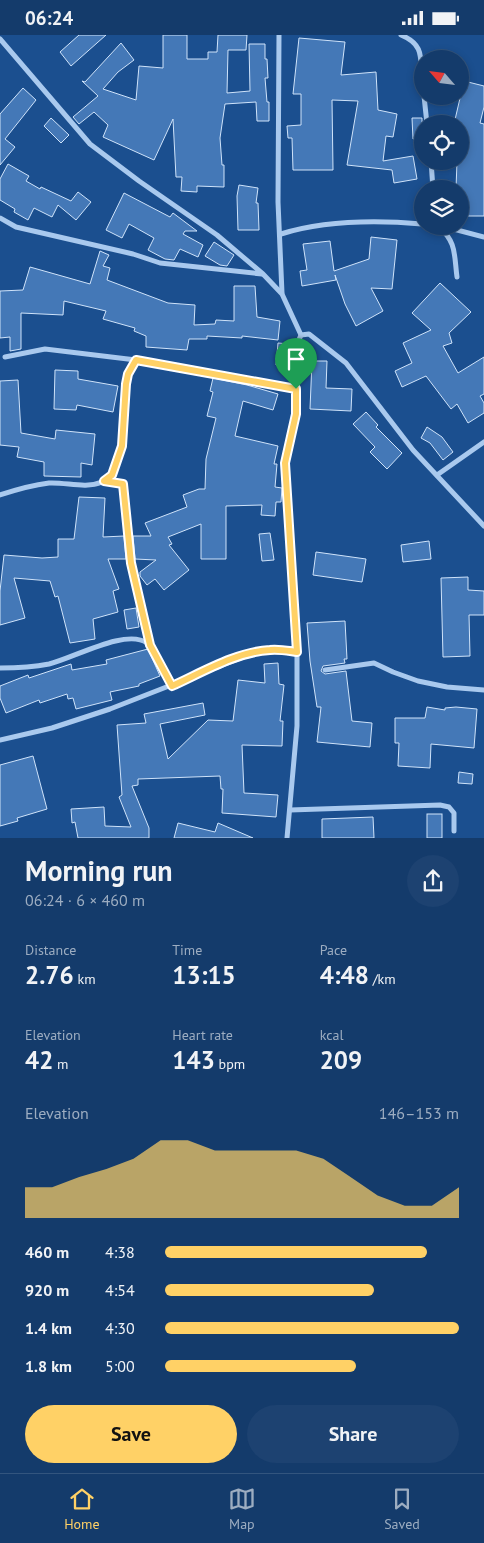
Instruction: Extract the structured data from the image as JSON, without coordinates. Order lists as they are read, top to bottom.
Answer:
{
  "north": "top left",
  "page": {
    "status": "06:24",
    "heading": ["Morning run", "06:24 · 6 × 460 m"],
    "stats": [
      ["Distance", "2.76 km"],
      ["Time", "13:15"],
      ["Pace", "4:48 /km"],
      ["Elevation", "42 m"],
      ["Heart rate", "143 bpm"],
      ["kcal", "209"]
    ],
    "chart": ["Elevation", "146–153 m"],
    "list": [
      {
        "name": "460 m",
        "note": "4:38"
      },
      {
        "name": "920 m",
        "note": "4:54"
      },
      {
        "name": "1.4 km",
        "note": "4:30"
      },
      {
        "name": "1.8 km",
        "note": "5:00"
      }
    ],
    "buttons": ["Save", "Share"],
    "tabs": ["Home", "Map", "Saved"]
  }
}
